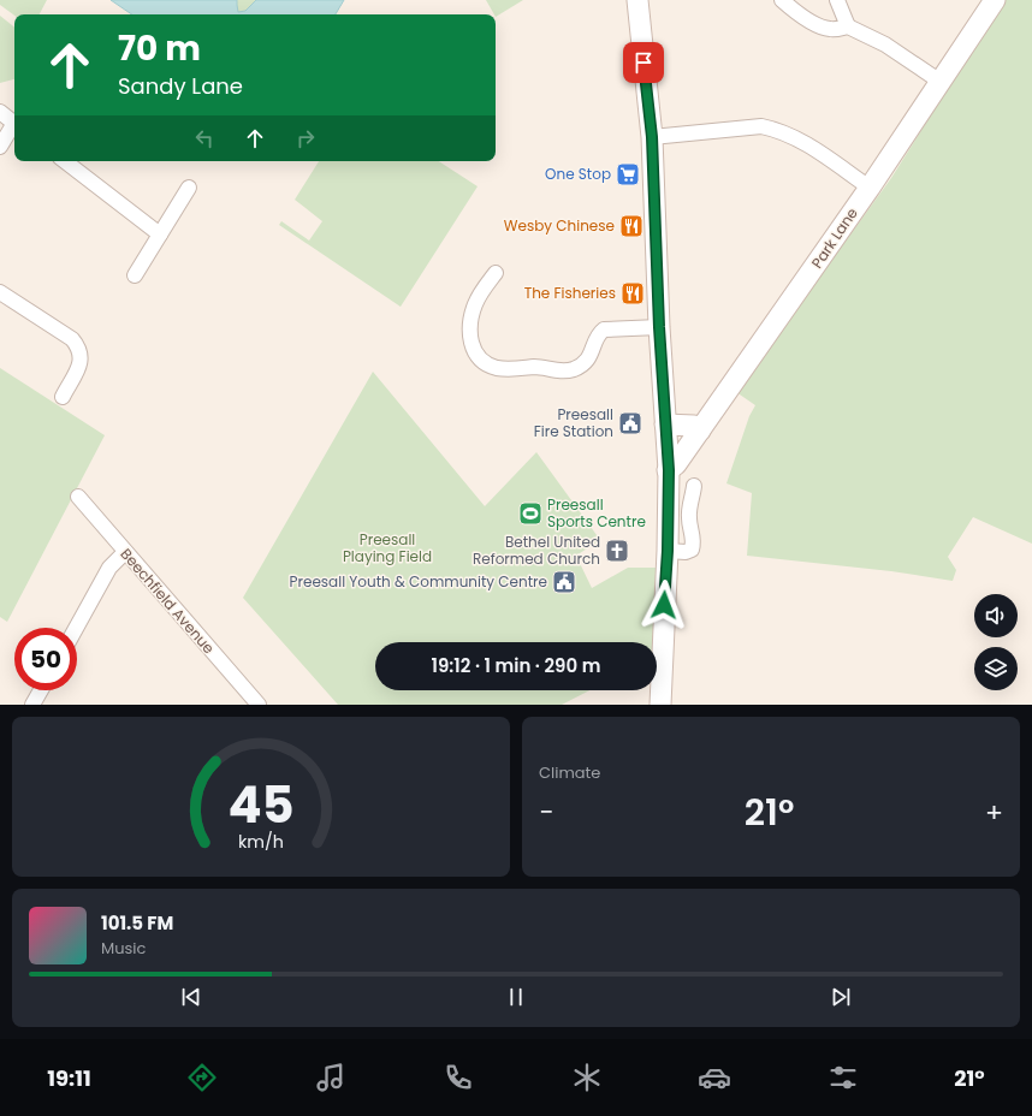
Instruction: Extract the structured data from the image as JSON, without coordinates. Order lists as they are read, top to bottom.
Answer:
{
  "streets": {
    "main road": ["Park Lane"],
    "street": ["Beechfield Avenue"]
  },
  "parks": ["Preesall Playing Field"],
  "places": {
    "supermarket": ["One Stop"],
    "restaurant": ["Wesby Chinese", "The Fisheries"],
    "public building": ["Preesall Fire Station", "Preesall Youth & Community Centre"],
    "sports": ["Preesall Sports Centre"],
    "church": ["Bethel United Reformed Church"]
  },
  "page": {
    "turn": ["70 m", "Sandy Lane"],
    "limit": "50",
    "trip": "19:12 · 1 min · 290 m",
    "tile": "Climate",
    "heat": ["−", "21°", "+"],
    "song": ["101.5 FM", "Music"],
    "tabs": ["19:11", "21°"],
    "gauge": ["45", "km/h"]
  }
}
